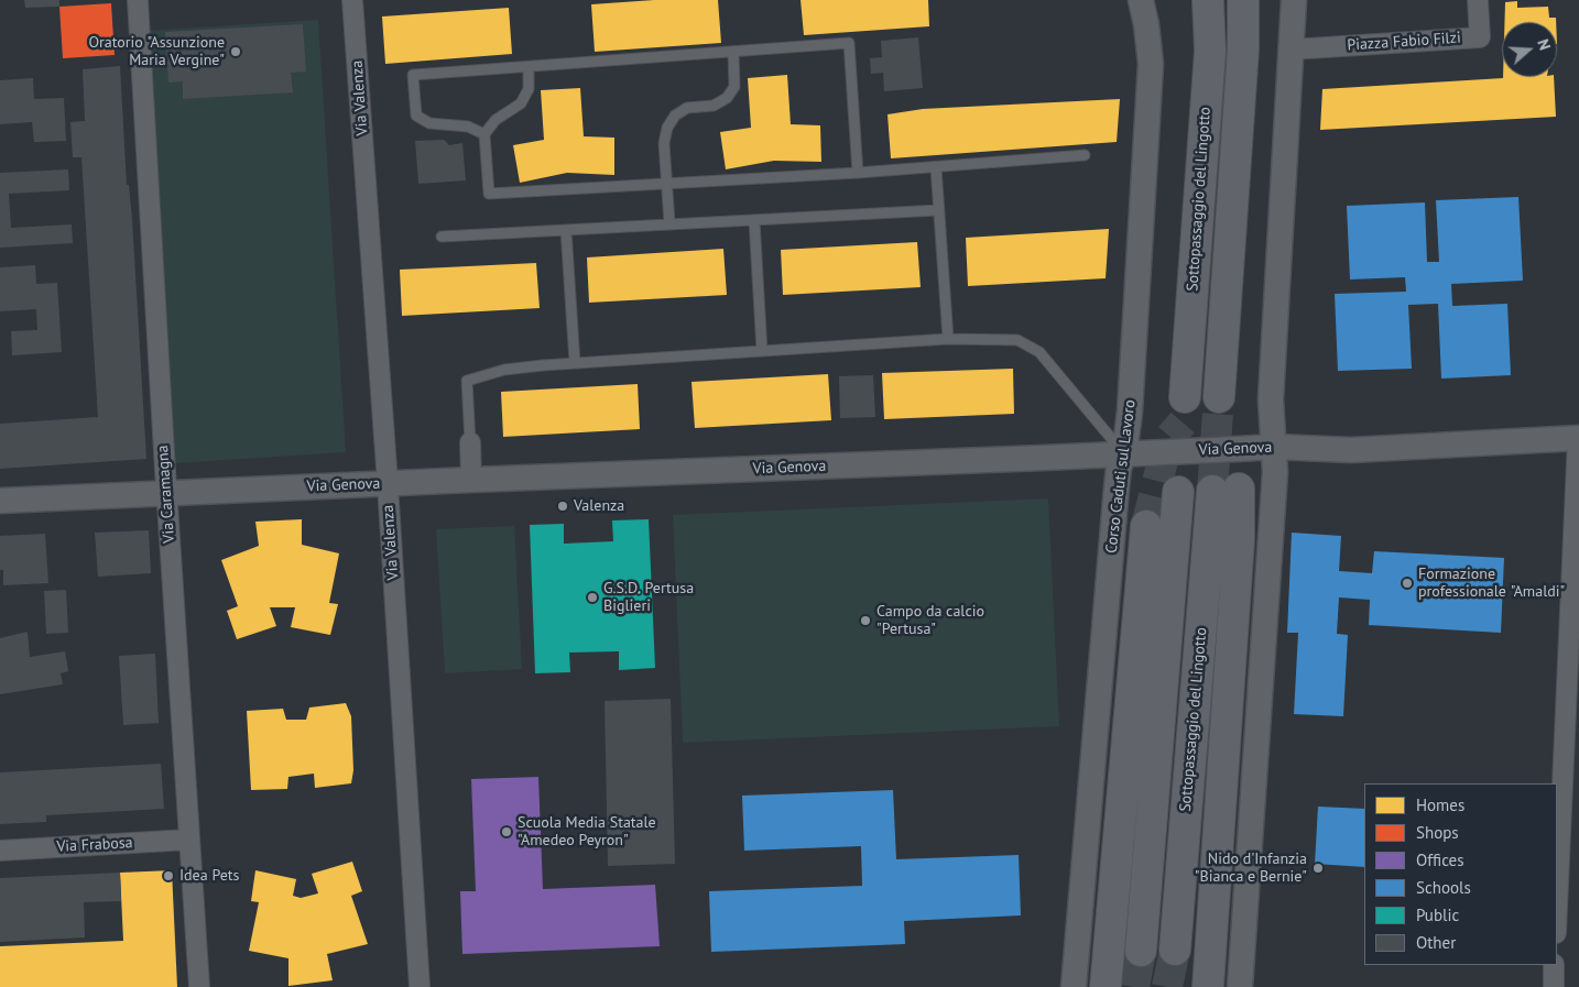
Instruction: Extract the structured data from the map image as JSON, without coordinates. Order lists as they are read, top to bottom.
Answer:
{
  "streets": {
    "main road": ["Sottopassaggio del Lingotto"],
    "street": [
      "Piazza Fabio Filzi",
      "Via Valenza",
      "Via Genova",
      "Corso Caduti sul Lavoro",
      "Via Caramagna",
      "Via Frabosa"
    ]
  },
  "crossings": [
    ["Via Valenza", "Via Genova"],
    ["Via Genova", "Corso Caduti sul Lavoro"],
    ["Via Genova", "Via Caramagna"],
    ["Via Caramagna", "Via Frabosa"]
  ],
  "places": [
    "Oratorio \"Assunzione Maria Vergine\"",
    "Valenza",
    "Formazione professionale \"Amaldi\"",
    "G.S.D. Pertusa Biglieri",
    "Campo da calcio \"Pertusa\"",
    "Scuola Media Statale \"Amedeo Peyron\"",
    "Nido d'Infanzia \"Bianca e Bernie\"",
    "Idea Pets"
  ],
  "legend": [
    "Homes",
    "Shops",
    "Offices",
    "Schools",
    "Public",
    "Other"
  ],
  "north": "right"
}
